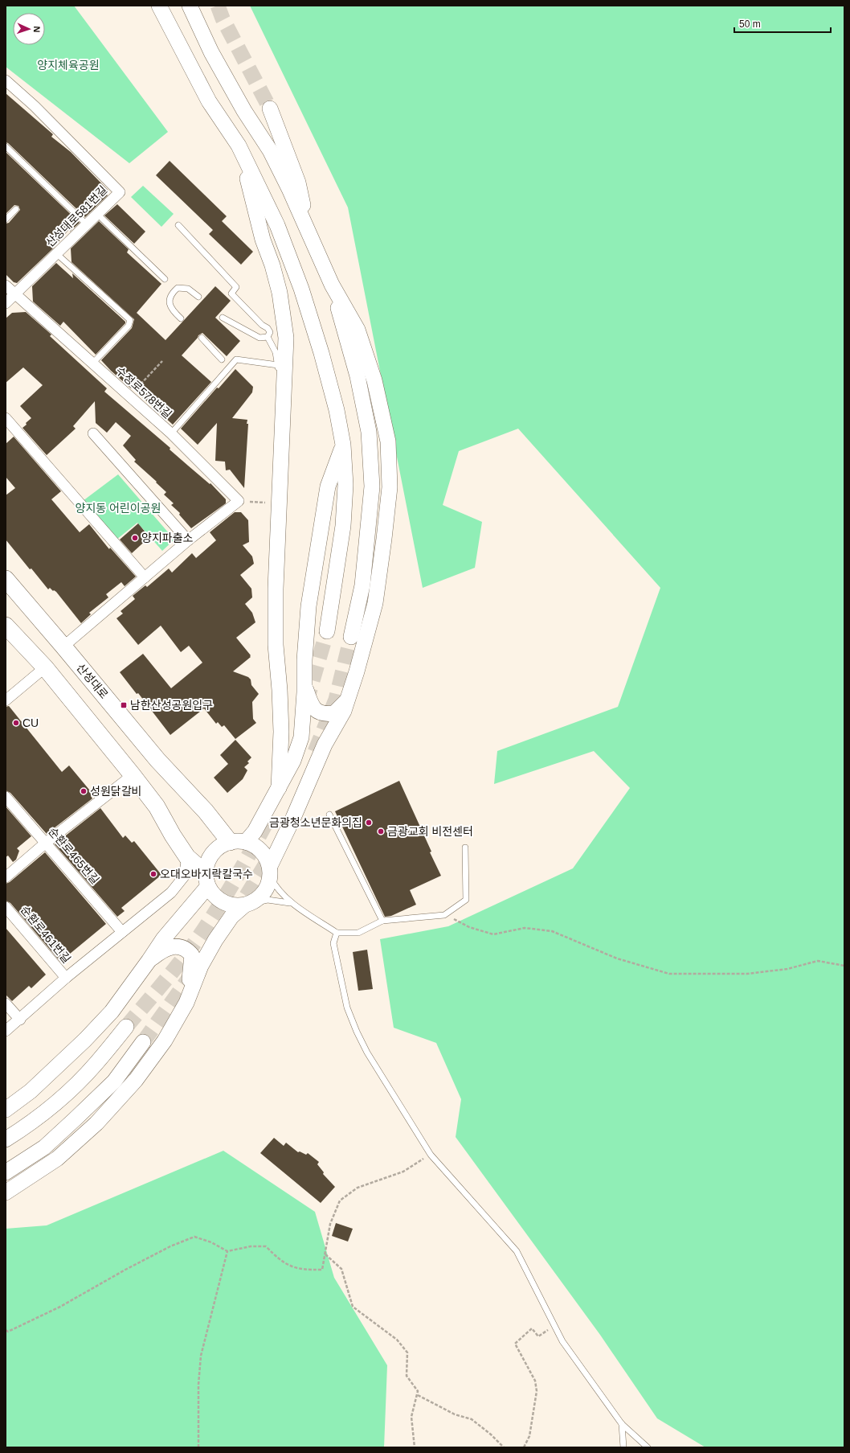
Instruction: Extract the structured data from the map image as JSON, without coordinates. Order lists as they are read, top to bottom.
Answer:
{
  "streets": {
    "main road": ["산성대로"],
    "street": [
      "산성대로581번길",
      "수정로578번길",
      "순환로465번길",
      "순환로461번길"
    ]
  },
  "crossings": [
    ["산성대로581번길", "수정로578번길"]
  ],
  "parks": ["양지체육공원", "양지동 어린이공원"],
  "places": {
    "other": [
      "양지파출소",
      "CU",
      "성원닭갈비",
      "금광청소년문화의집",
      "금광교회 비전센터",
      "오대오바지락칼국수"
    ],
    "transit": ["남한산성공원입구"]
  },
  "scale_bar": "50 m",
  "north": "right"
}
